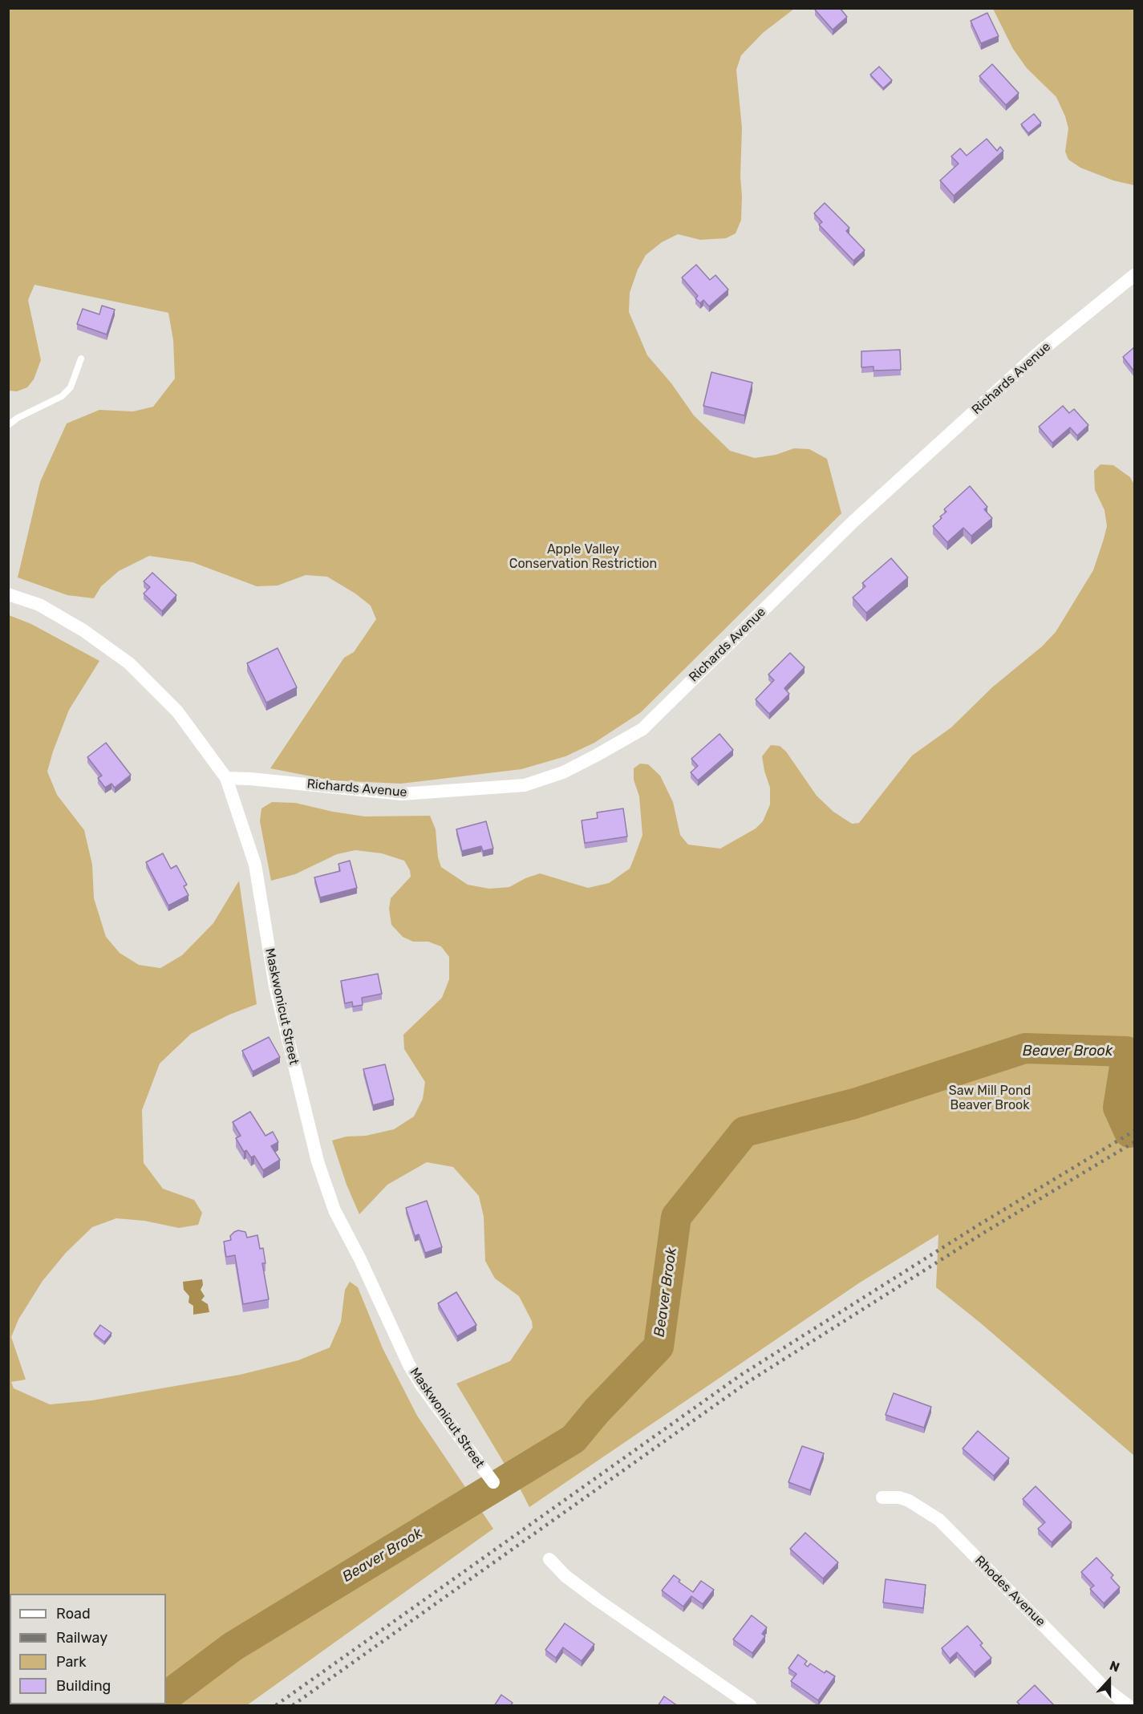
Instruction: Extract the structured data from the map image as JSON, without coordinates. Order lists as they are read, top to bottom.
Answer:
{
  "streets": {
    "street": ["Richards Avenue", "Maskwonicut Street", "Rhodes Avenue"]
  },
  "crossings": [
    ["Richards Avenue", "Maskwonicut Street"]
  ],
  "water": ["Beaver Brook"],
  "parks": ["Apple Valley Conservation Restriction", "Saw Mill Pond Beaver Brook"],
  "legend": [
    "Road",
    "Railway",
    "Park",
    "Building"
  ],
  "north": "top"
}
